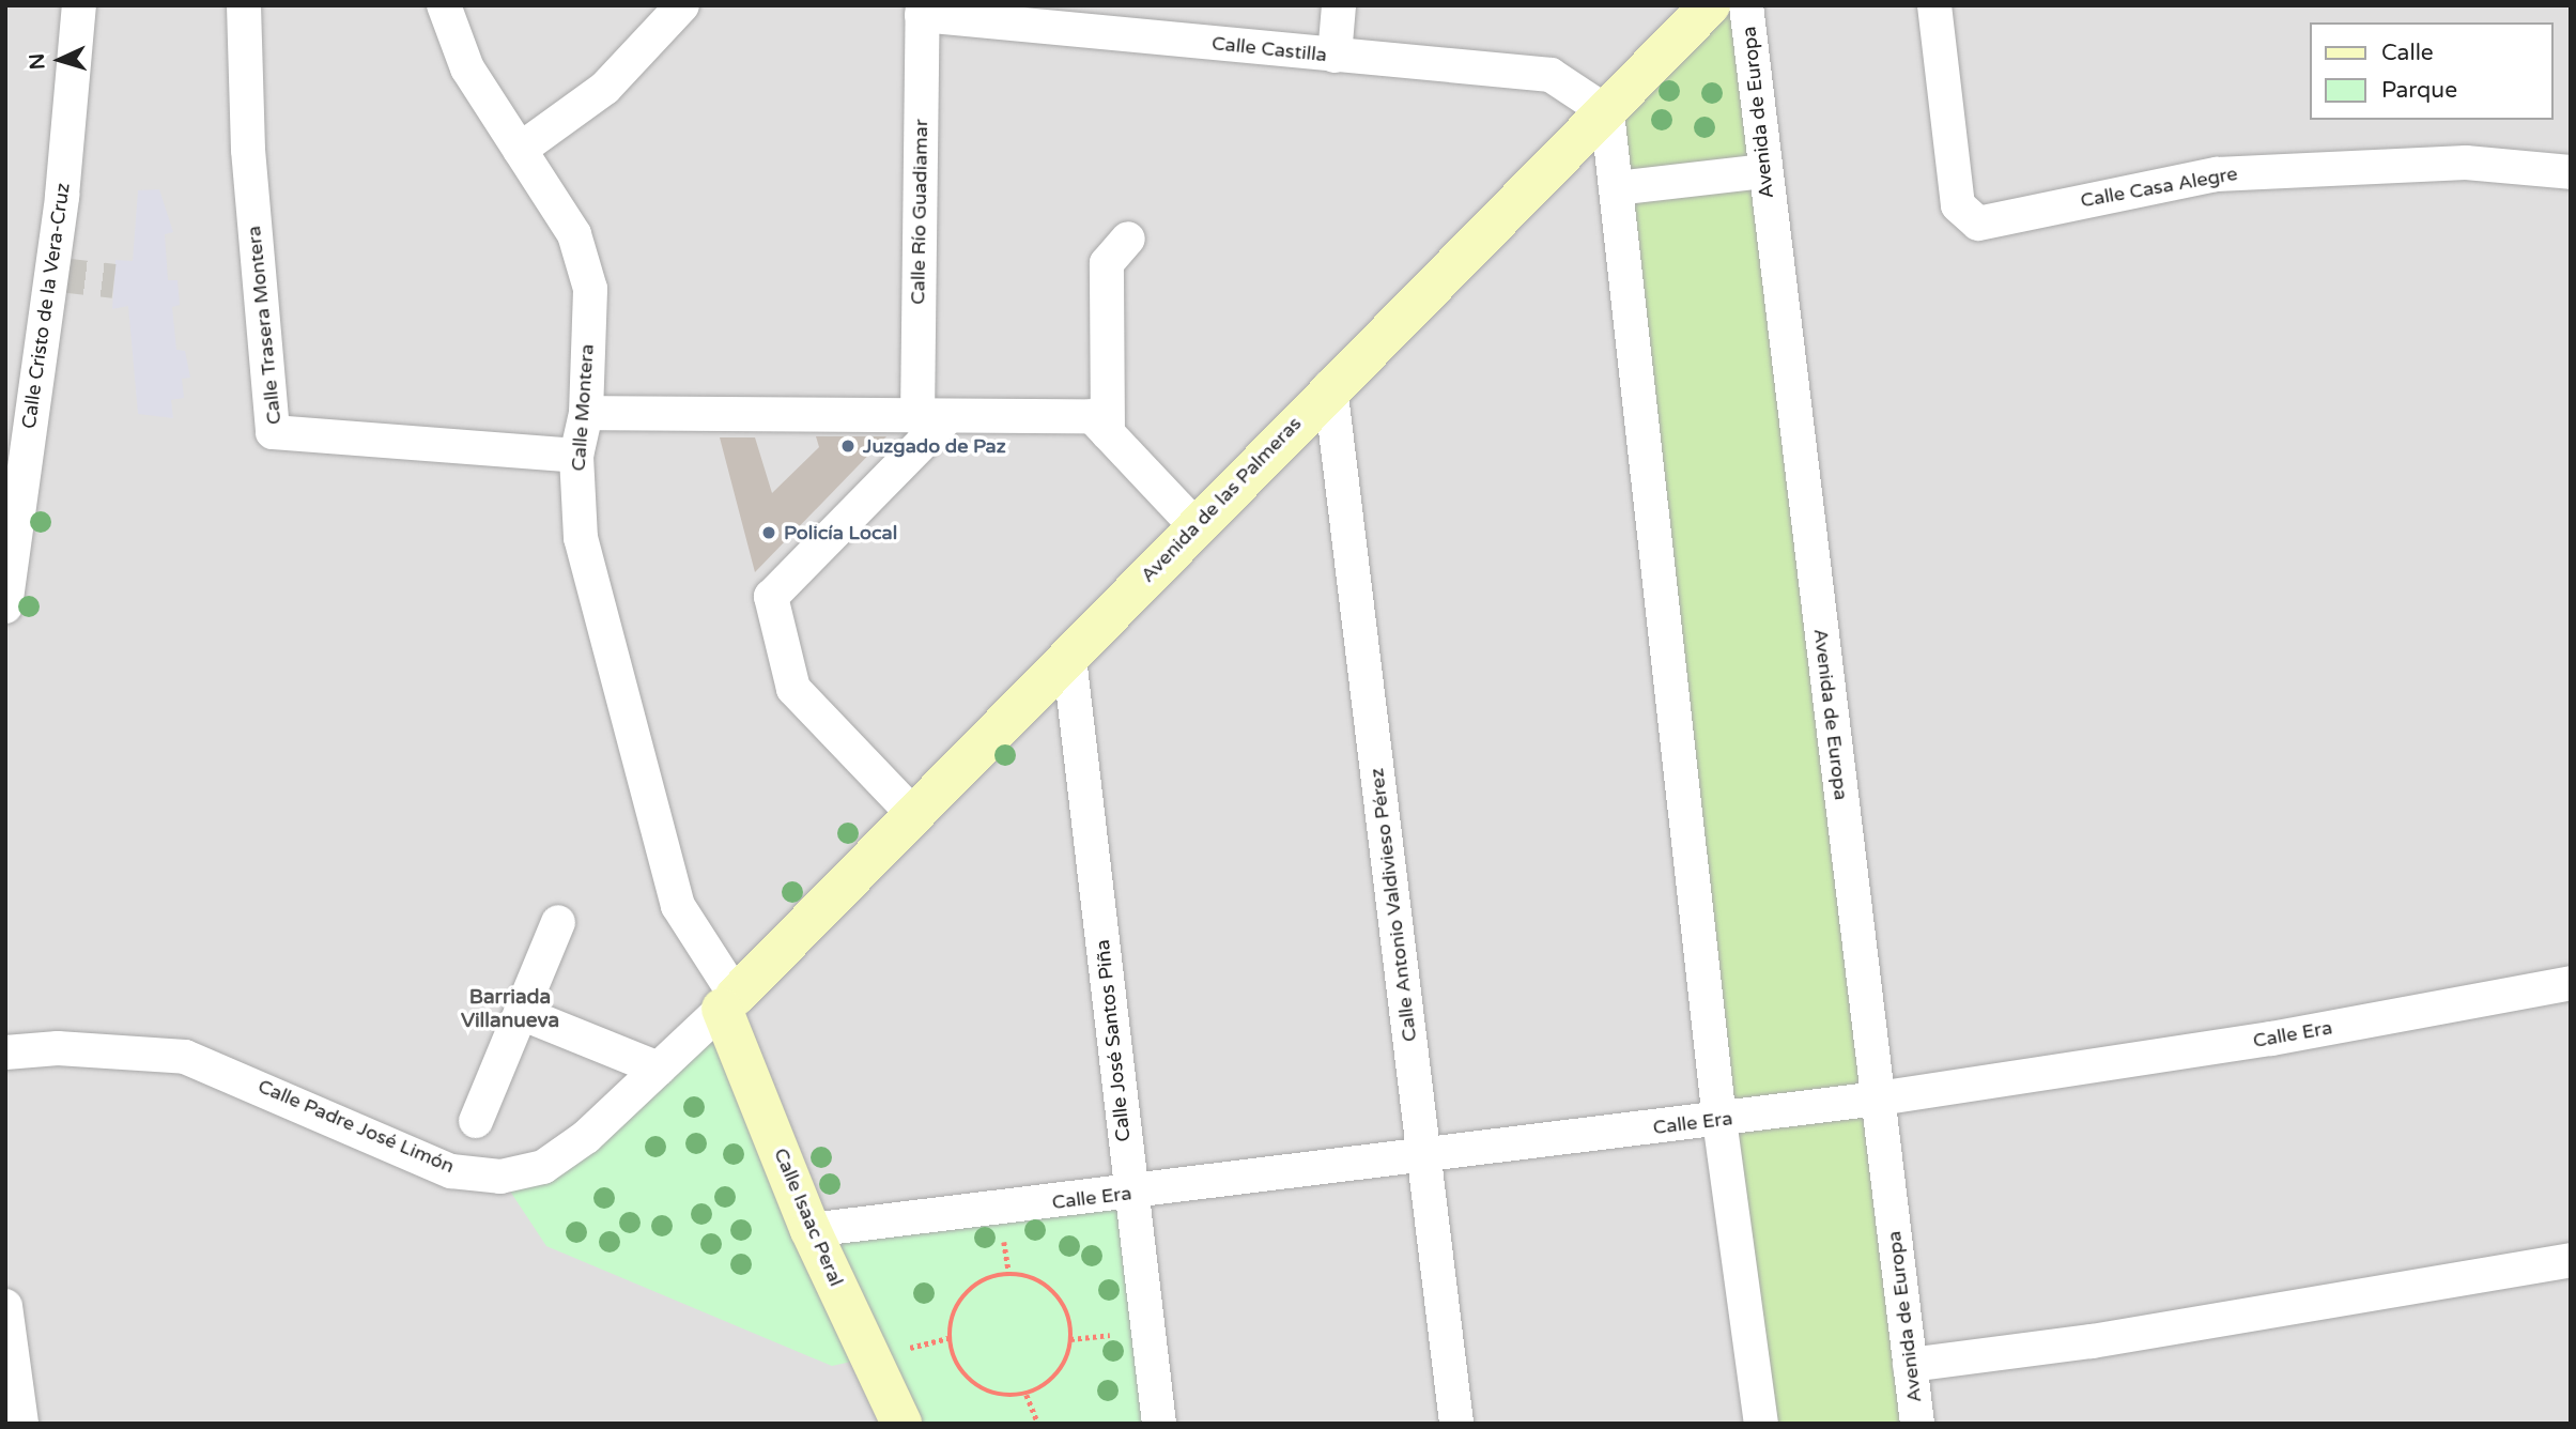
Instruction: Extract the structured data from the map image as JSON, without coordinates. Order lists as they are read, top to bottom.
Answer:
{
  "streets": {
    "main road": ["Avenida de las Palmeras", "Calle Isaac Peral"],
    "street": [
      "Calle Castilla",
      "Avenida de Europa",
      "Calle Casa Alegre",
      "Calle Río Guadiamar",
      "Calle Cristo de la Vera-Cruz",
      "Calle Trasera Montera",
      "Calle Montera",
      "Calle Antonio Valdivieso Pérez",
      "Calle Era",
      "Calle José Santos Piña",
      "Calle Padre José Limón"
    ]
  },
  "crossings": [
    ["Calle Castilla", "Calle Río Guadiamar"],
    ["Calle Castilla", "Avenida de las Palmeras"],
    ["Avenida de Europa", "Calle Era"],
    ["Calle Trasera Montera", "Calle Montera"],
    ["Calle Montera", "Avenida de las Palmeras"],
    ["Calle Montera", "Calle Padre José Limón"],
    ["Calle Montera", "Calle Isaac Peral"],
    ["Avenida de las Palmeras", "Calle Antonio Valdivieso Pérez"],
    ["Avenida de las Palmeras", "Calle José Santos Piña"],
    ["Avenida de las Palmeras", "Calle Padre José Limón"],
    ["Avenida de las Palmeras", "Calle Isaac Peral"],
    ["Calle Antonio Valdivieso Pérez", "Calle Era"],
    ["Calle Era", "Calle José Santos Piña"],
    ["Calle Era", "Calle Isaac Peral"],
    ["Calle Padre José Limón", "Calle Isaac Peral"]
  ],
  "districts": ["Barriada Villanueva"],
  "places": ["Juzgado de Paz", "Policía Local"],
  "legend": ["Calle", "Parque"],
  "north": "left"
}
